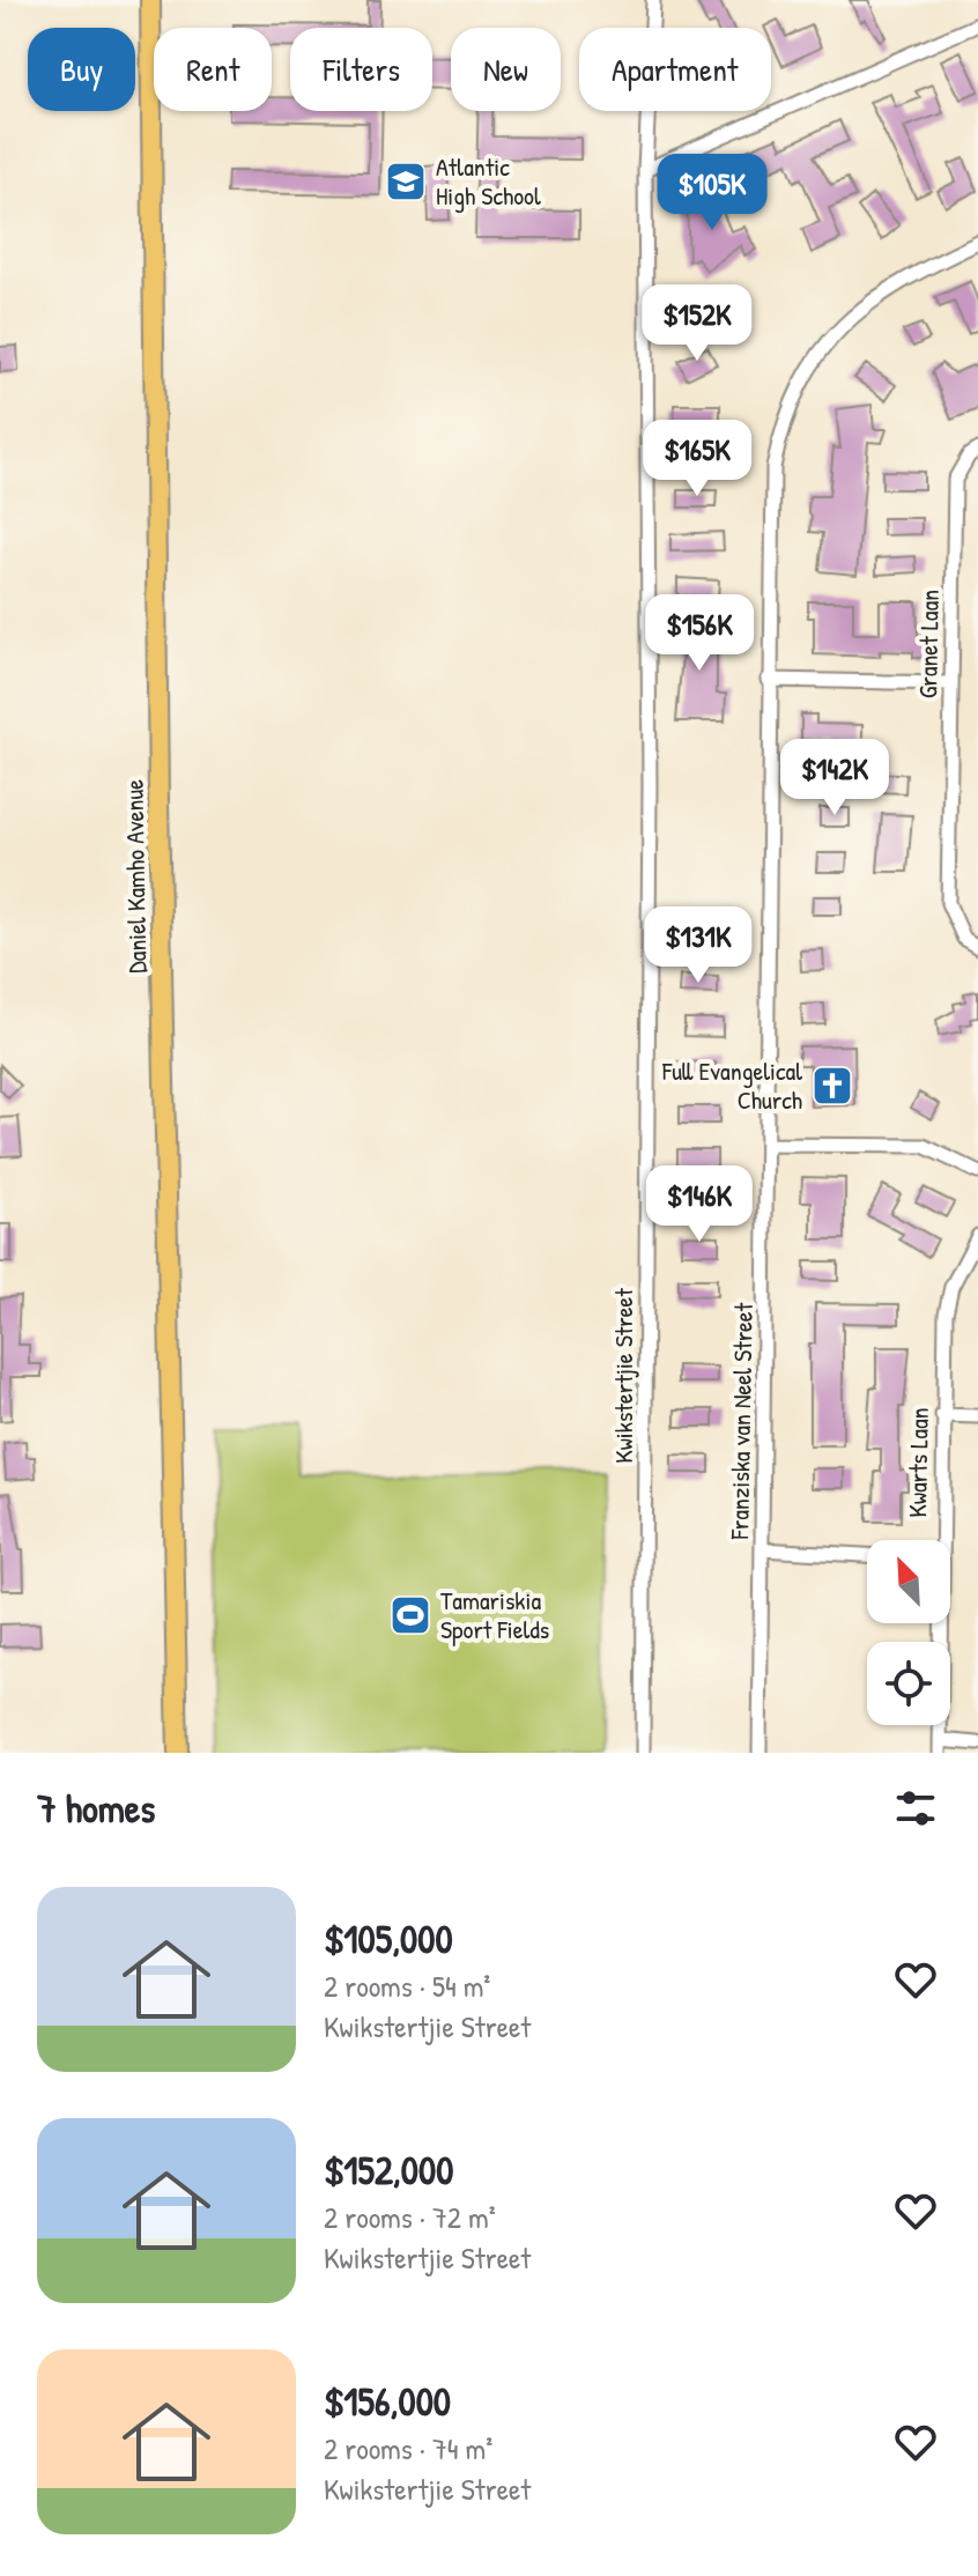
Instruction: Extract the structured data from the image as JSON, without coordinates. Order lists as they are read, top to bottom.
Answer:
{
  "streets": {
    "main road": ["Daniel Kamho Avenue"],
    "street": [
      "Granet Laan",
      "Kwikstertjie Street",
      "Franziska van Neel Street",
      "Kwarts Laan"
    ]
  },
  "places": {
    "school or university": ["Atlantic High School"],
    "church": ["Full Evangelical Church"],
    "sports": ["Tamariskia Sport Fields"]
  },
  "north": "top left",
  "page": {
    "chip": [
      "Buy",
      "Rent",
      "Filters",
      "New",
      "Apartment"
    ],
    "price": [
      "$105K",
      "$152K",
      "$165K",
      "$156K",
      "$142K",
      "$131K",
      "$146K"
    ],
    "heading": "7 homes",
    "list": [
      {
        "name": "$105,000",
        "note": "2 rooms · 54 m² · Kwikstertjie Street"
      },
      {
        "name": "$152,000",
        "note": "2 rooms · 72 m² · Kwikstertjie Street"
      },
      {
        "name": "$156,000",
        "note": "2 rooms · 74 m² · Kwikstertjie Street"
      }
    ]
  }
}
